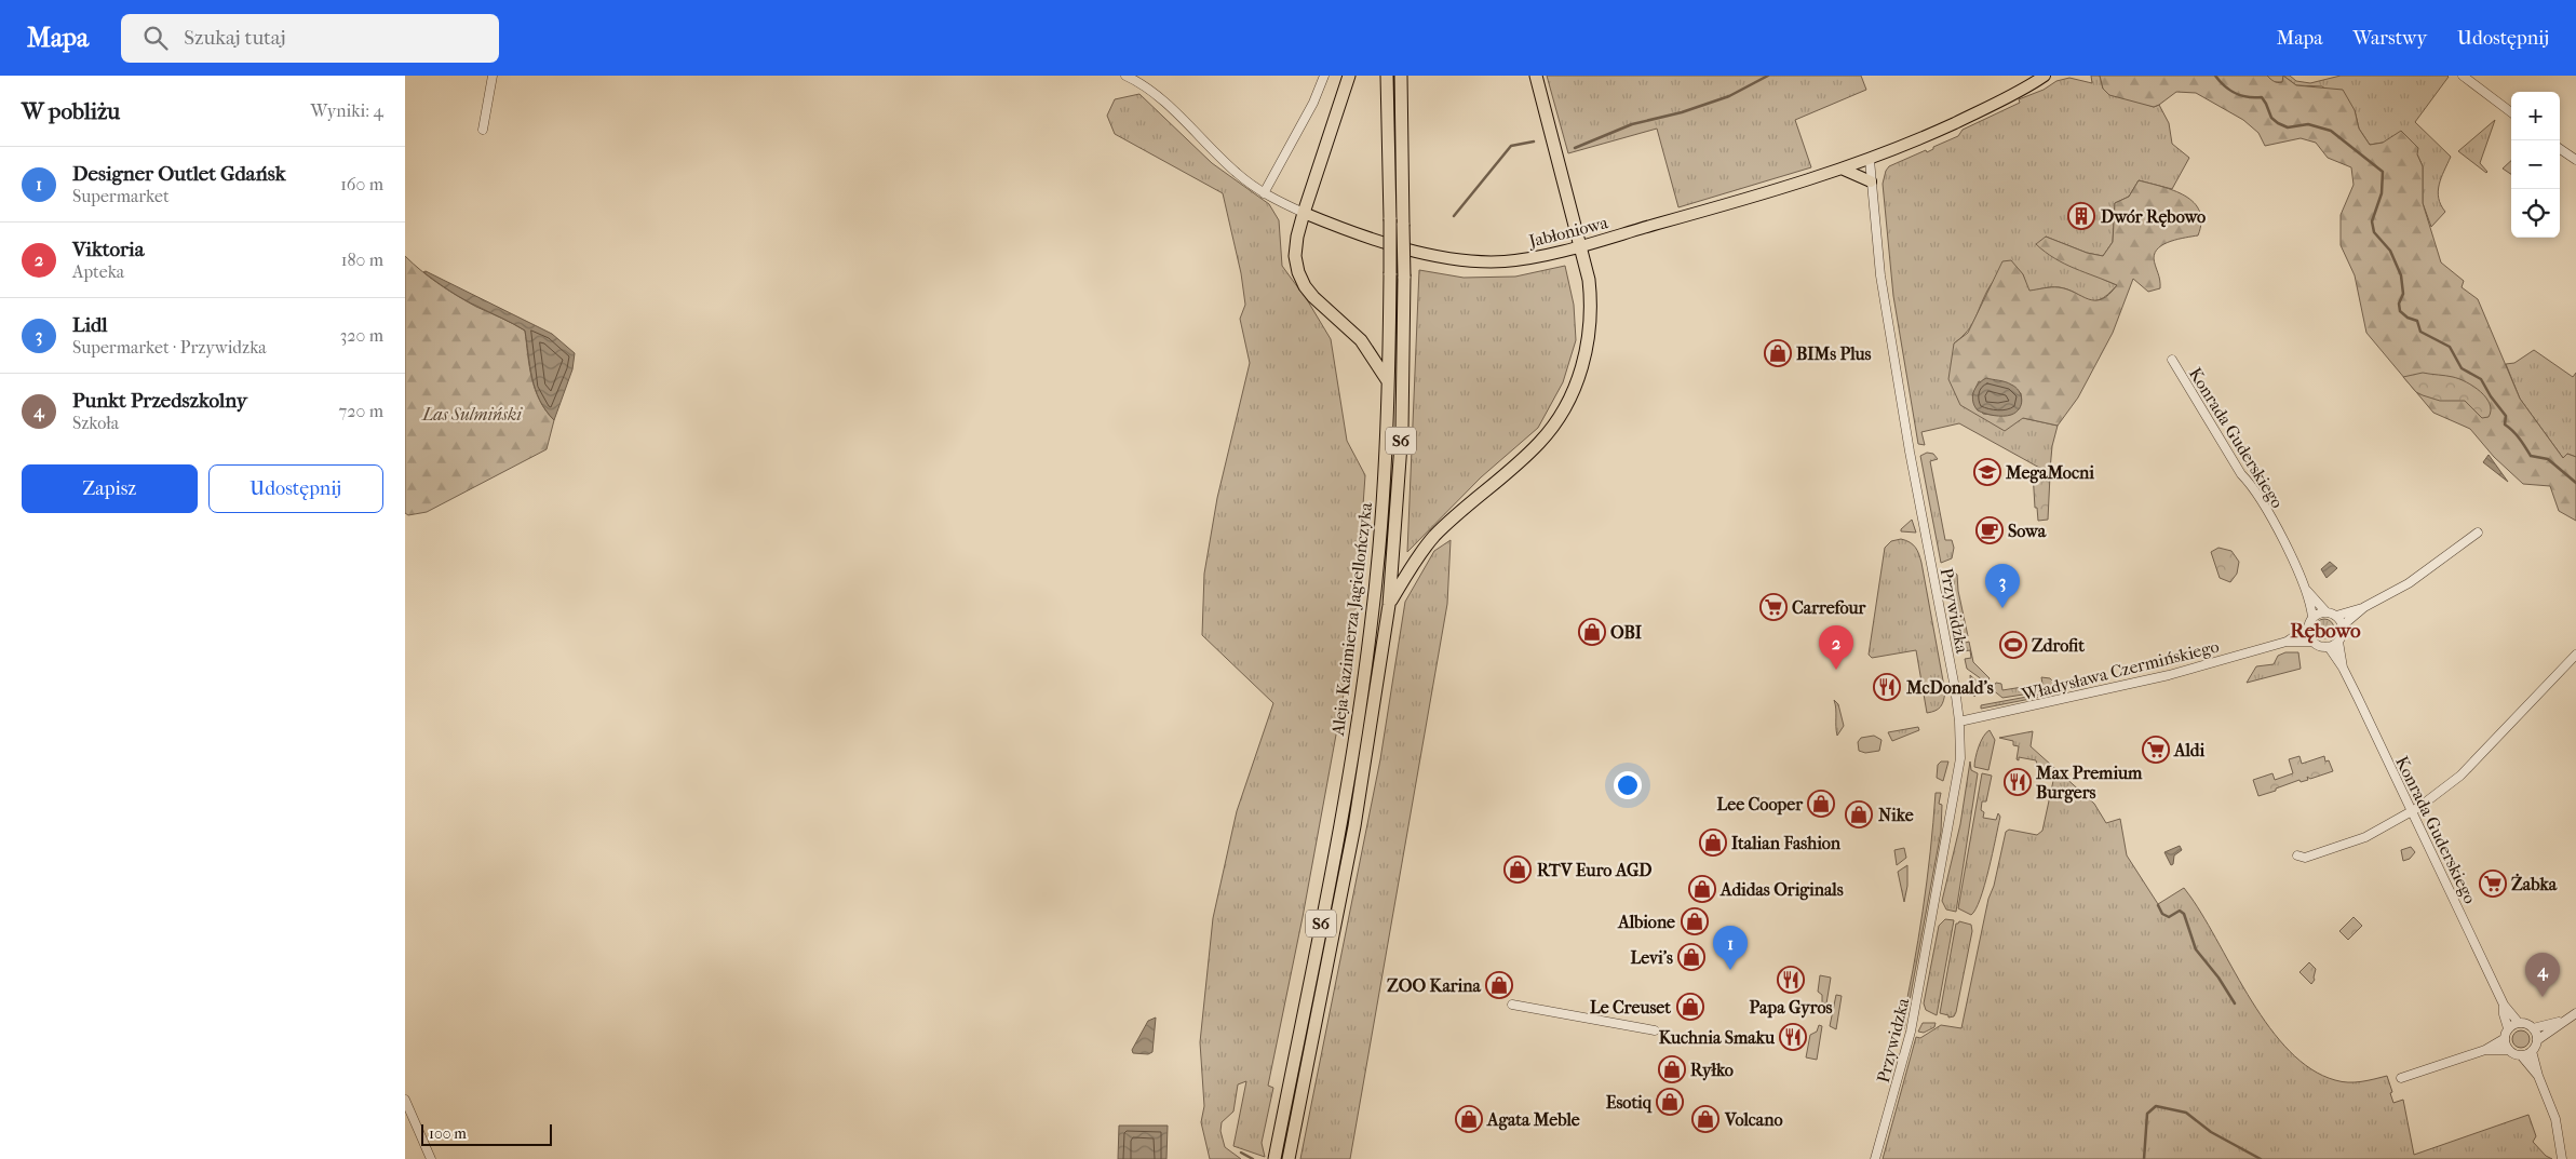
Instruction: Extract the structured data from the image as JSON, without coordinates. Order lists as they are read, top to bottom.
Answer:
{
  "streets": {
    "highway": ["S6", "Aleja Kazimierza Jagiellończyka"],
    "main road": ["Jabłoniowa"],
    "street": ["Konrada Guderskiego", "Przywidzka", "Władysława Czermińskiego"]
  },
  "crossings": [
    ["Jabłoniowa", "Przywidzka"],
    ["Konrada Guderskiego", "Władysława Czermińskiego"],
    ["Przywidzka", "Władysława Czermińskiego"]
  ],
  "districts": ["Rębowo"],
  "parks": ["Las Sulmiński"],
  "places": {
    "building": ["Dwór Rębowo"],
    "shop": [
      "BIMs Plus",
      "OBI",
      "Lee Cooper",
      "Nike",
      "Italian Fashion",
      "RTV Euro AGD",
      "Adidas Originals",
      "Albione",
      "Levi's",
      "ZOO Karina",
      "Le Creuset",
      "Ryłko",
      "Esotiq",
      "Agata Meble",
      "Volcano"
    ],
    "school or university": ["MegaMocni"],
    "cafe": ["Sowa"],
    "supermarket": ["Carrefour", "Aldi", "Żabka"],
    "sports": ["Zdrofit"],
    "restaurant": [
      "McDonald's",
      "Max Premium Burgers",
      "Papa Gyros",
      "Kuchnia Smaku"
    ]
  },
  "scale_bar": "100 m",
  "page": {
    "header": "Mapa",
    "search": "Szukaj tutaj",
    "nav": ["Mapa", "Warstwy", "Udostępnij"],
    "heading": ["W pobliżu", "Wyniki: 4"],
    "map_buttons": ["+", "−"],
    "list": [
      {
        "mark": "1",
        "name": "Designer Outlet Gdańsk",
        "note": "Supermarket",
        "value": "160 m"
      },
      {
        "mark": "2",
        "name": "Viktoria",
        "note": "Apteka",
        "value": "180 m"
      },
      {
        "mark": "3",
        "name": "Lidl",
        "note": "Supermarket · Przywidzka",
        "value": "320 m"
      },
      {
        "mark": "4",
        "name": "Punkt Przedszkolny",
        "note": "Szkoła",
        "value": "720 m"
      }
    ],
    "buttons": ["Zapisz", "Udostępnij"],
    "pins": [
      "3",
      "2",
      "1",
      "4"
    ],
    "scale": "100 m"
  }
}
